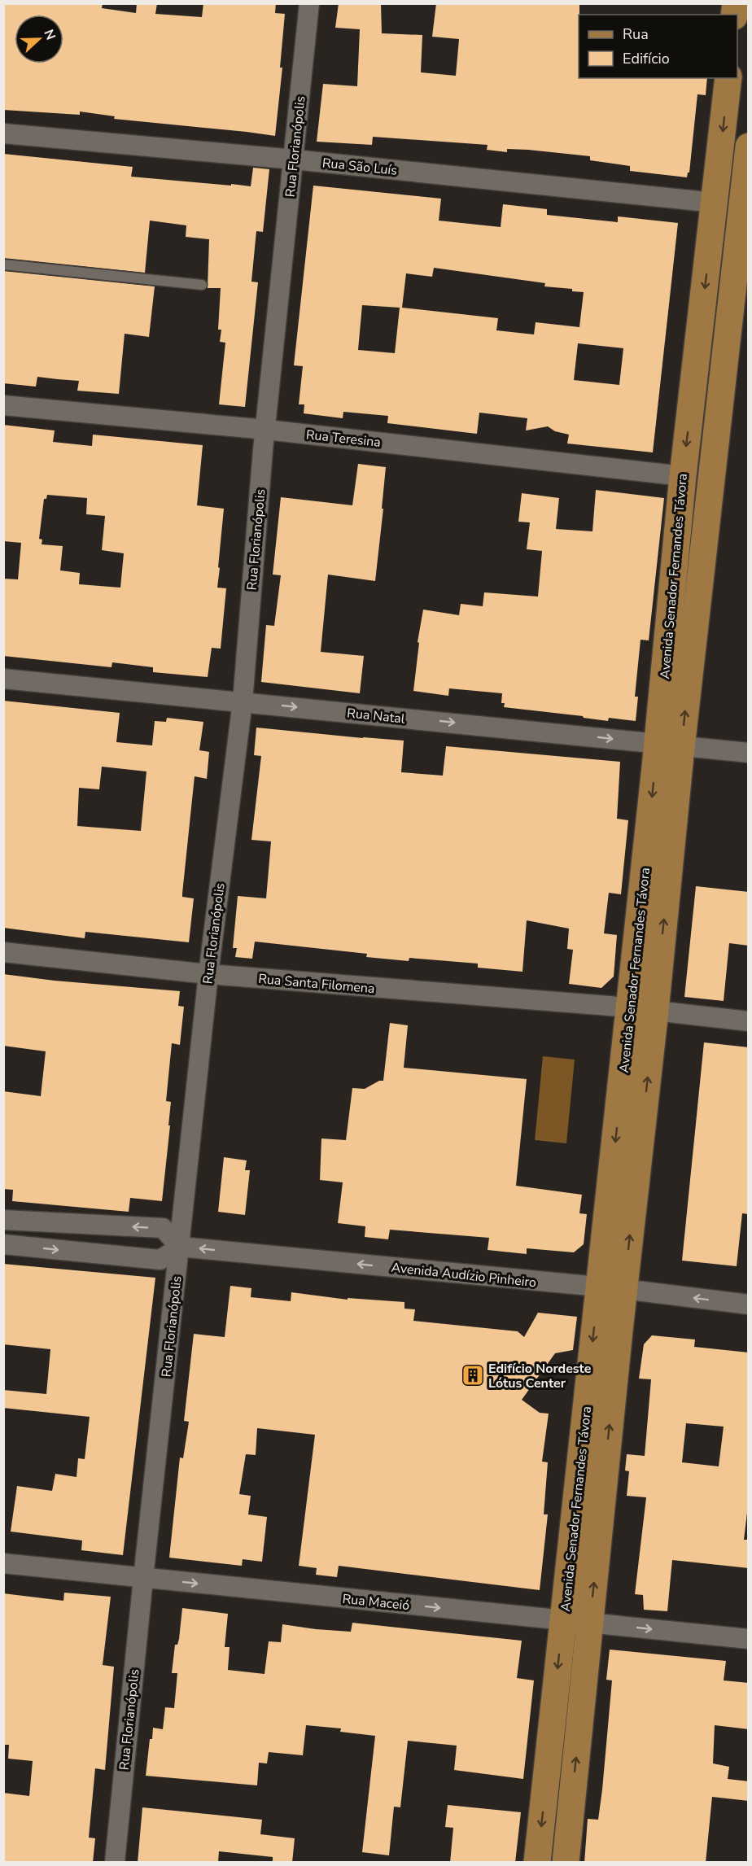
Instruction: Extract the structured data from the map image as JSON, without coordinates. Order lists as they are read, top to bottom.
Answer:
{
  "streets": {
    "main road": ["Avenida Senador Fernandes Távora"],
    "street": [
      "Rua Florianópolis",
      "Rua São Luís",
      "Rua Teresina",
      "Rua Natal",
      "Rua Santa Filomena",
      "Avenida Audízio Pinheiro",
      "Rua Maceió"
    ]
  },
  "crossings": [
    ["Rua Florianópolis", "Rua São Luís"],
    ["Rua Florianópolis", "Rua Teresina"],
    ["Rua Florianópolis", "Rua Natal"],
    ["Rua Florianópolis", "Rua Santa Filomena"],
    ["Rua Florianópolis", "Avenida Audízio Pinheiro"],
    ["Rua Florianópolis", "Rua Maceió"],
    ["Rua São Luís", "Avenida Senador Fernandes Távora"],
    ["Rua Teresina", "Avenida Senador Fernandes Távora"],
    ["Avenida Senador Fernandes Távora", "Rua Natal"],
    ["Avenida Senador Fernandes Távora", "Rua Santa Filomena"],
    ["Avenida Senador Fernandes Távora", "Avenida Audízio Pinheiro"],
    ["Avenida Senador Fernandes Távora", "Rua Maceió"]
  ],
  "one_way": ["Rua Natal", "Avenida Audízio Pinheiro", "Rua Maceió"],
  "places": {
    "building": ["Edifício Nordeste Lótus Center"]
  },
  "legend": ["Rua", "Edifício"],
  "north": "right"
}
